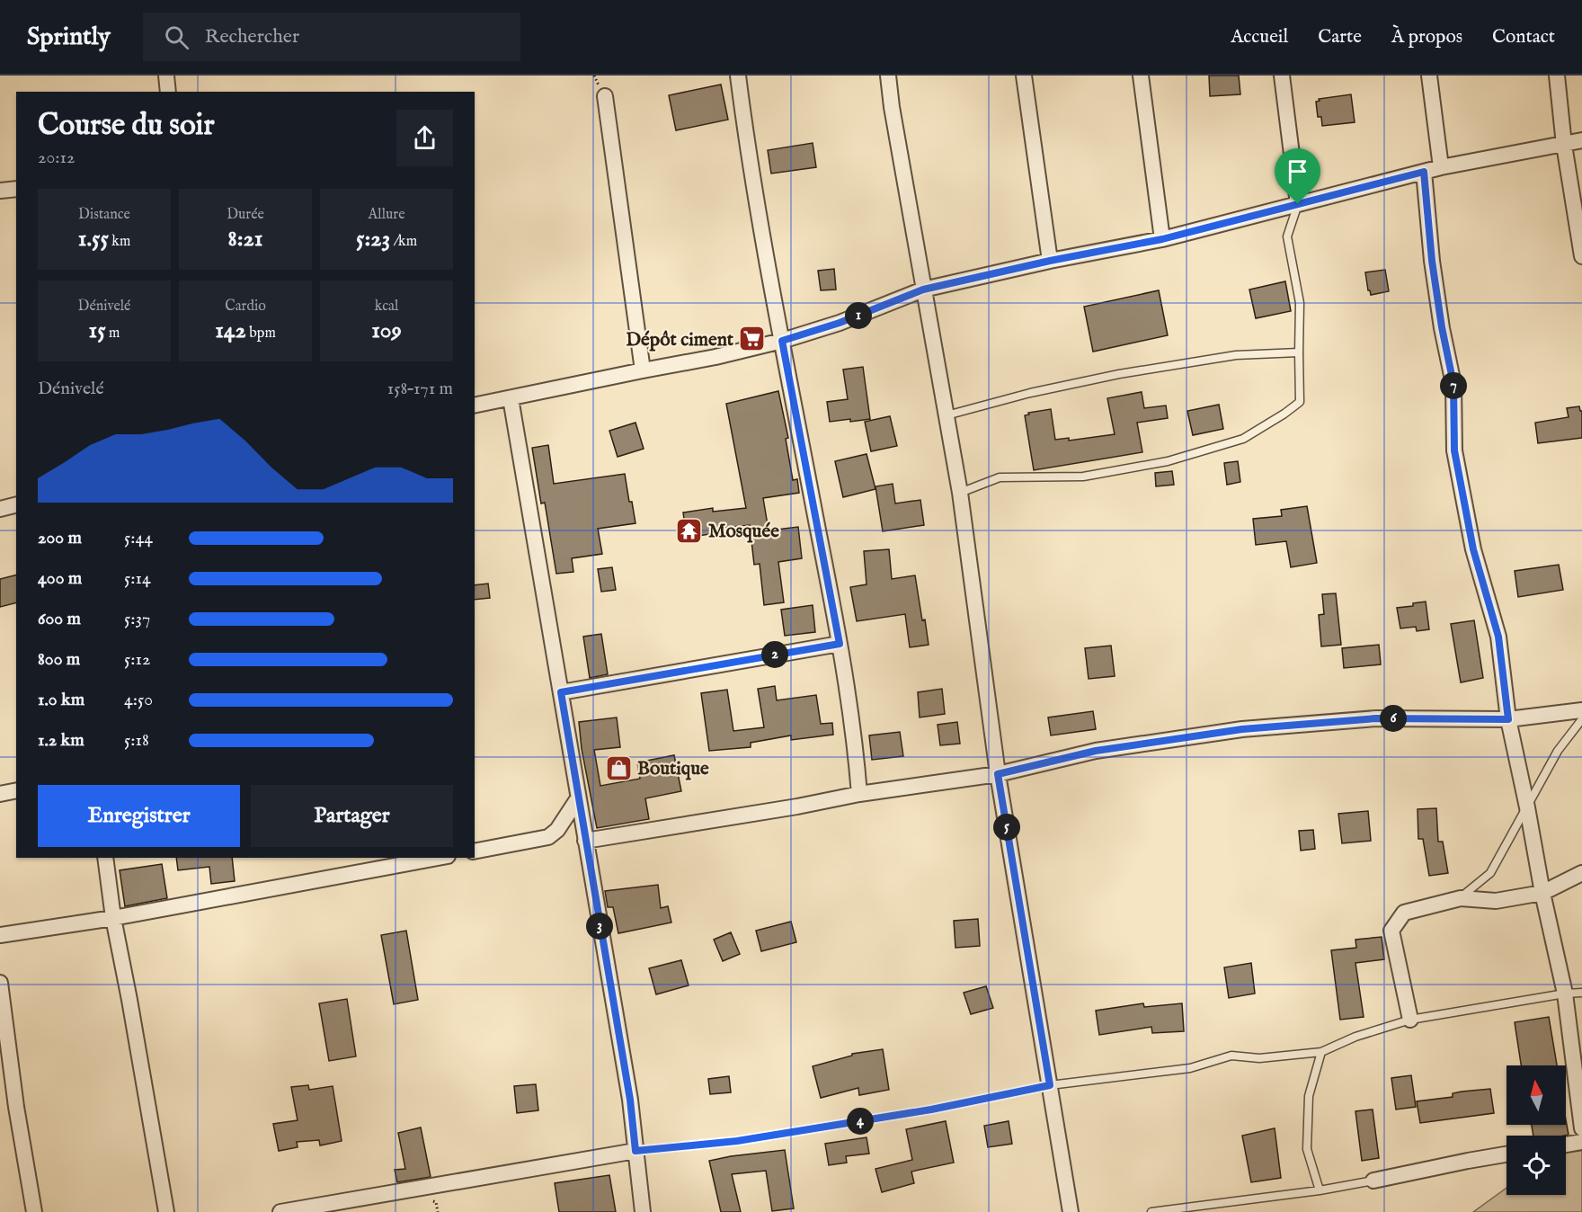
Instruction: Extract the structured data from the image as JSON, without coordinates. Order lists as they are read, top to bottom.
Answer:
{
  "places": {
    "supermarket": ["Dépôt ciment"],
    "temple": ["Mosquée"],
    "shop": ["Boutique"]
  },
  "north": "top",
  "page": {
    "header": "Sprintly",
    "search": "Rechercher",
    "nav": [
      "Accueil",
      "Carte",
      "À propos",
      "Contact"
    ],
    "heading": ["Course du soir", "20:12"],
    "stats": [
      ["Distance", "1.55 km"],
      ["Durée", "8:21"],
      ["Allure", "5:23 /km"],
      ["Dénivelé", "15 m"],
      ["Cardio", "142 bpm"],
      ["kcal", "109"]
    ],
    "pins": [
      "1",
      "7",
      "2",
      "6",
      "5",
      "3",
      "4"
    ],
    "chart": ["Dénivelé", "158–171 m"],
    "list": [
      {
        "name": "200 m",
        "note": "5:44"
      },
      {
        "name": "400 m",
        "note": "5:14"
      },
      {
        "name": "600 m",
        "note": "5:37"
      },
      {
        "name": "800 m",
        "note": "5:12"
      },
      {
        "name": "1.0 km",
        "note": "4:50"
      },
      {
        "name": "1.2 km",
        "note": "5:18"
      }
    ],
    "buttons": ["Enregistrer", "Partager"]
  }
}
